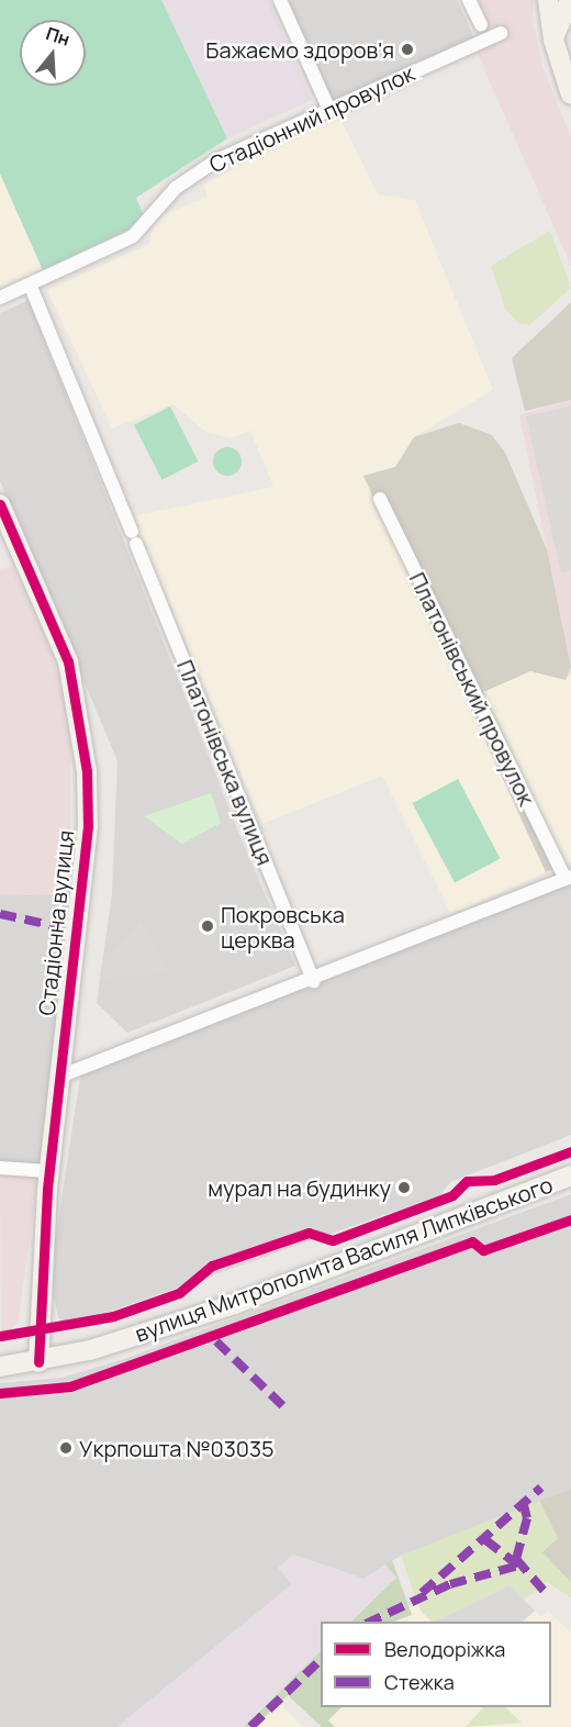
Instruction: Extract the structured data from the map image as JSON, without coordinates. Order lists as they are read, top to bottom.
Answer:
{
  "streets": {
    "street": [
      "Стадіонний провулок",
      "Платонівський провулок",
      "Платонівська вулиця",
      "Стадіонна вулиця",
      "вулиця Митрополита Василя Липківського"
    ]
  },
  "crossings": [
    ["Стадіонний провулок", "Платонівська вулиця"],
    ["Стадіонна вулиця", "вулиця Митрополита Василя Липківського"]
  ],
  "places": [
    "Бажаємо здоров'я",
    "Покровська церква",
    "мурал на будинку",
    "Укрпошта №03035"
  ],
  "legend": ["Велодоріжка", "Стежка"],
  "north": "top"
}
